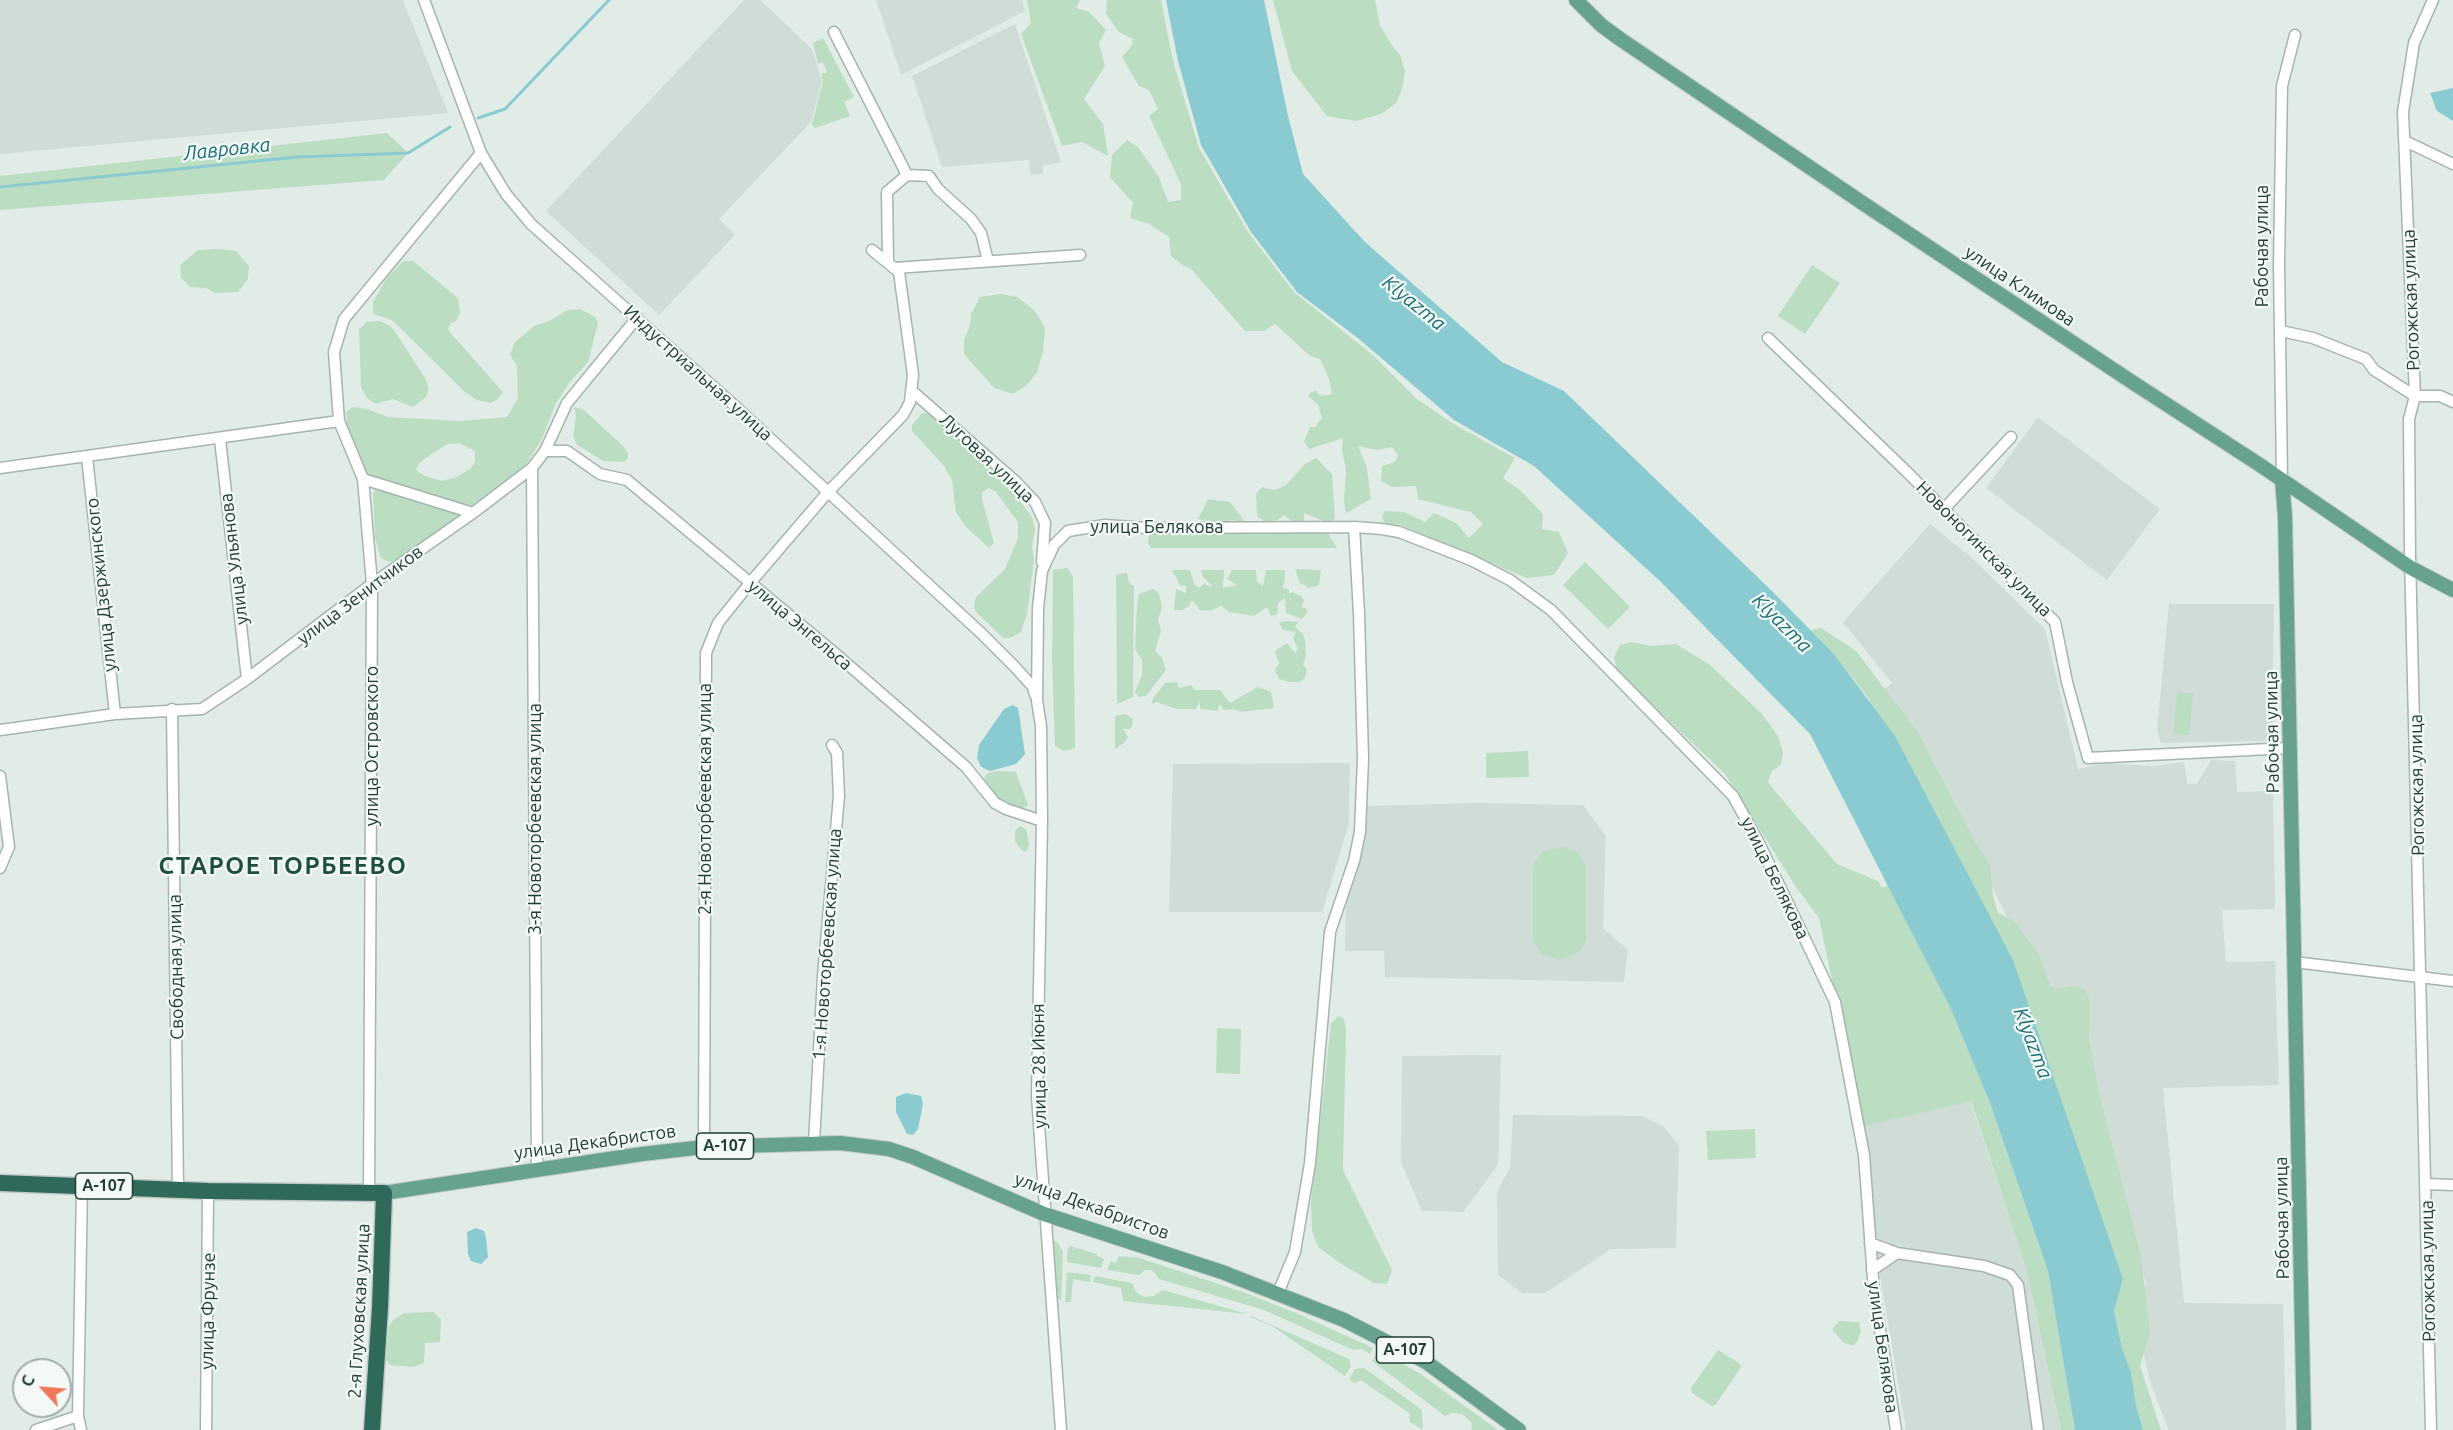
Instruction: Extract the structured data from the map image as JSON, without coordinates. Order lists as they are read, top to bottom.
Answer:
{
  "streets": {
    "highway": ["улица Декабристов", "А-107", "2-я Глуховская улица"],
    "main road": ["Рабочая улица", "улица Климова"],
    "street": [
      "Рогожская улица",
      "Индустриальная улица",
      "Луговая улица",
      "улица Белякова",
      "Новоногинская улица",
      "улица Ульянова",
      "улица Дзержинского",
      "улица Зенитчиков",
      "улица Энгельса",
      "улица Островского",
      "2-я Новоторбеевская улица",
      "3-я Новоторбеевская улица",
      "1-я Новоторбеевская улица",
      "Свободная улица",
      "улица 28 Июня",
      "улица Фрунзе"
    ]
  },
  "crossings": [
    ["Рабочая улица", "улица Климова"],
    ["Рабочая улица", "Новоногинская улица"],
    ["улица Климова", "Рогожская улица"],
    ["Индустриальная улица", "улица Белякова"],
    ["Индустриальная улица", "улица Зенитчиков"],
    ["Индустриальная улица", "улица Островского"],
    ["Индустриальная улица", "2-я Новоторбеевская улица"],
    ["Индустриальная улица", "улица 28 Июня"],
    ["Луговая улица", "улица Белякова"],
    ["улица Белякова", "улица 28 Июня"],
    ["улица Ульянова", "улица Зенитчиков"],
    ["улица Дзержинского", "улица Зенитчиков"],
    ["улица Зенитчиков", "улица Энгельса"],
    ["улица Зенитчиков", "улица Островского"],
    ["улица Зенитчиков", "3-я Новоторбеевская улица"],
    ["улица Зенитчиков", "Свободная улица"],
    ["улица Энгельса", "2-я Новоторбеевская улица"],
    ["улица Энгельса", "улица 28 Июня"],
    ["улица Островского", "улица Декабристов"],
    ["улица Островского", "2-я Глуховская улица"],
    ["2-я Новоторбеевская улица", "улица Декабристов"],
    ["3-я Новоторбеевская улица", "улица Декабристов"],
    ["1-я Новоторбеевская улица", "улица Декабристов"],
    ["Свободная улица", "улица Декабристов"],
    ["улица 28 Июня", "улица Декабристов"],
    ["улица Декабристов", "улица Фрунзе"],
    ["улица Декабристов", "2-я Глуховская улица"]
  ],
  "districts": ["СТАРОЕ ТОРБЕЕВО"],
  "water": ["Лавровка", "Klyazma"],
  "north": "top left"
}
